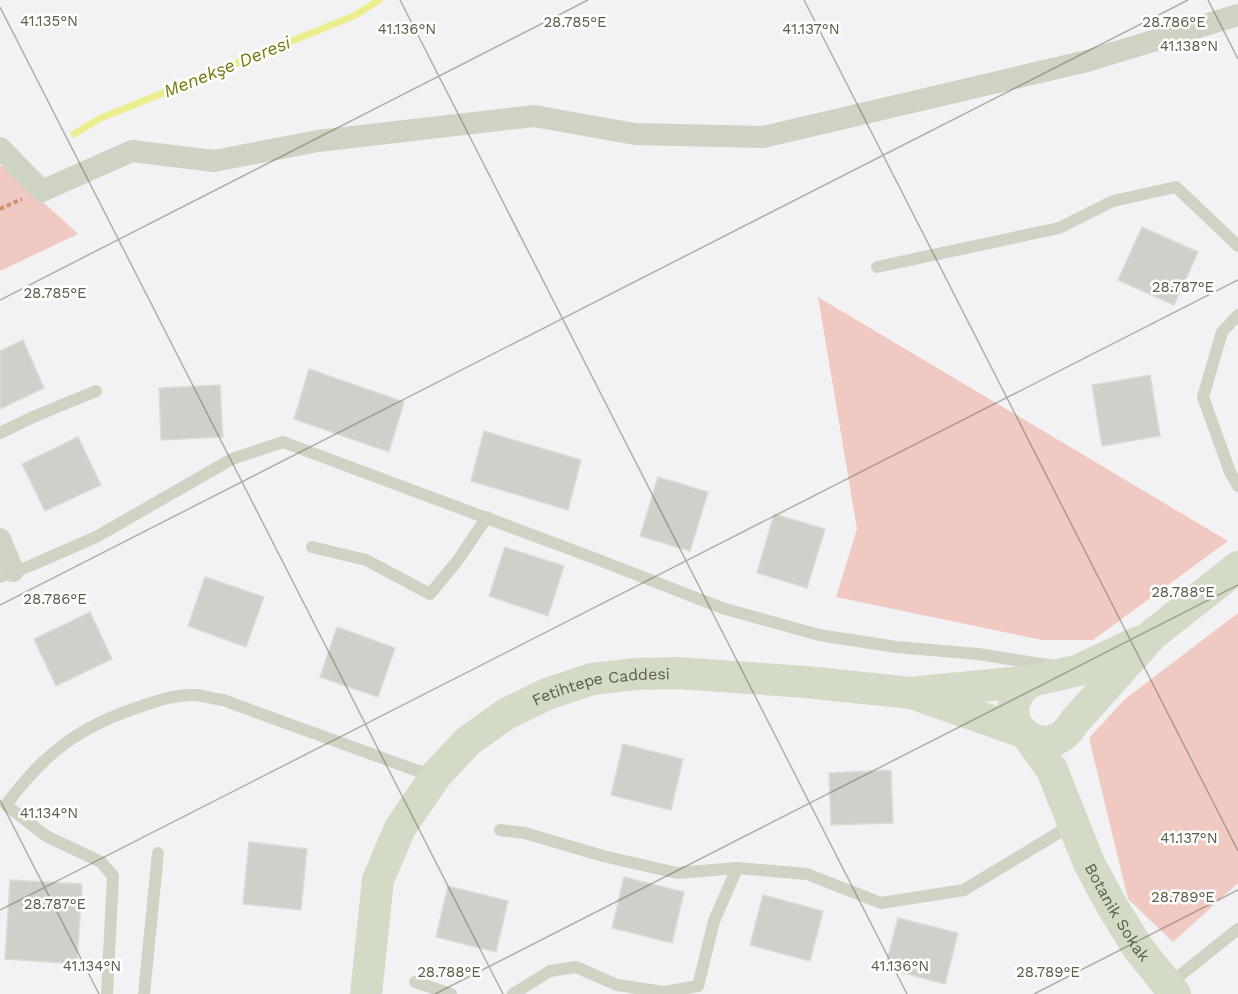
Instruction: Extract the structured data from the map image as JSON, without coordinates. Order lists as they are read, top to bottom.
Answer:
{
  "streets": {
    "street": ["Fetihtepe Caddesi", "Botanik Sokak"]
  },
  "crossings": [
    ["Fetihtepe Caddesi", "Botanik Sokak"]
  ],
  "water": ["Menekşe Deresi"],
  "coordinates": [
    "41.135°N",
    "28.785°E",
    "28.786°E",
    "41.136°N",
    "41.137°N",
    "41.138°N",
    "28.787°E",
    "28.788°E",
    "41.134°N",
    "28.789°E"
  ]
}
